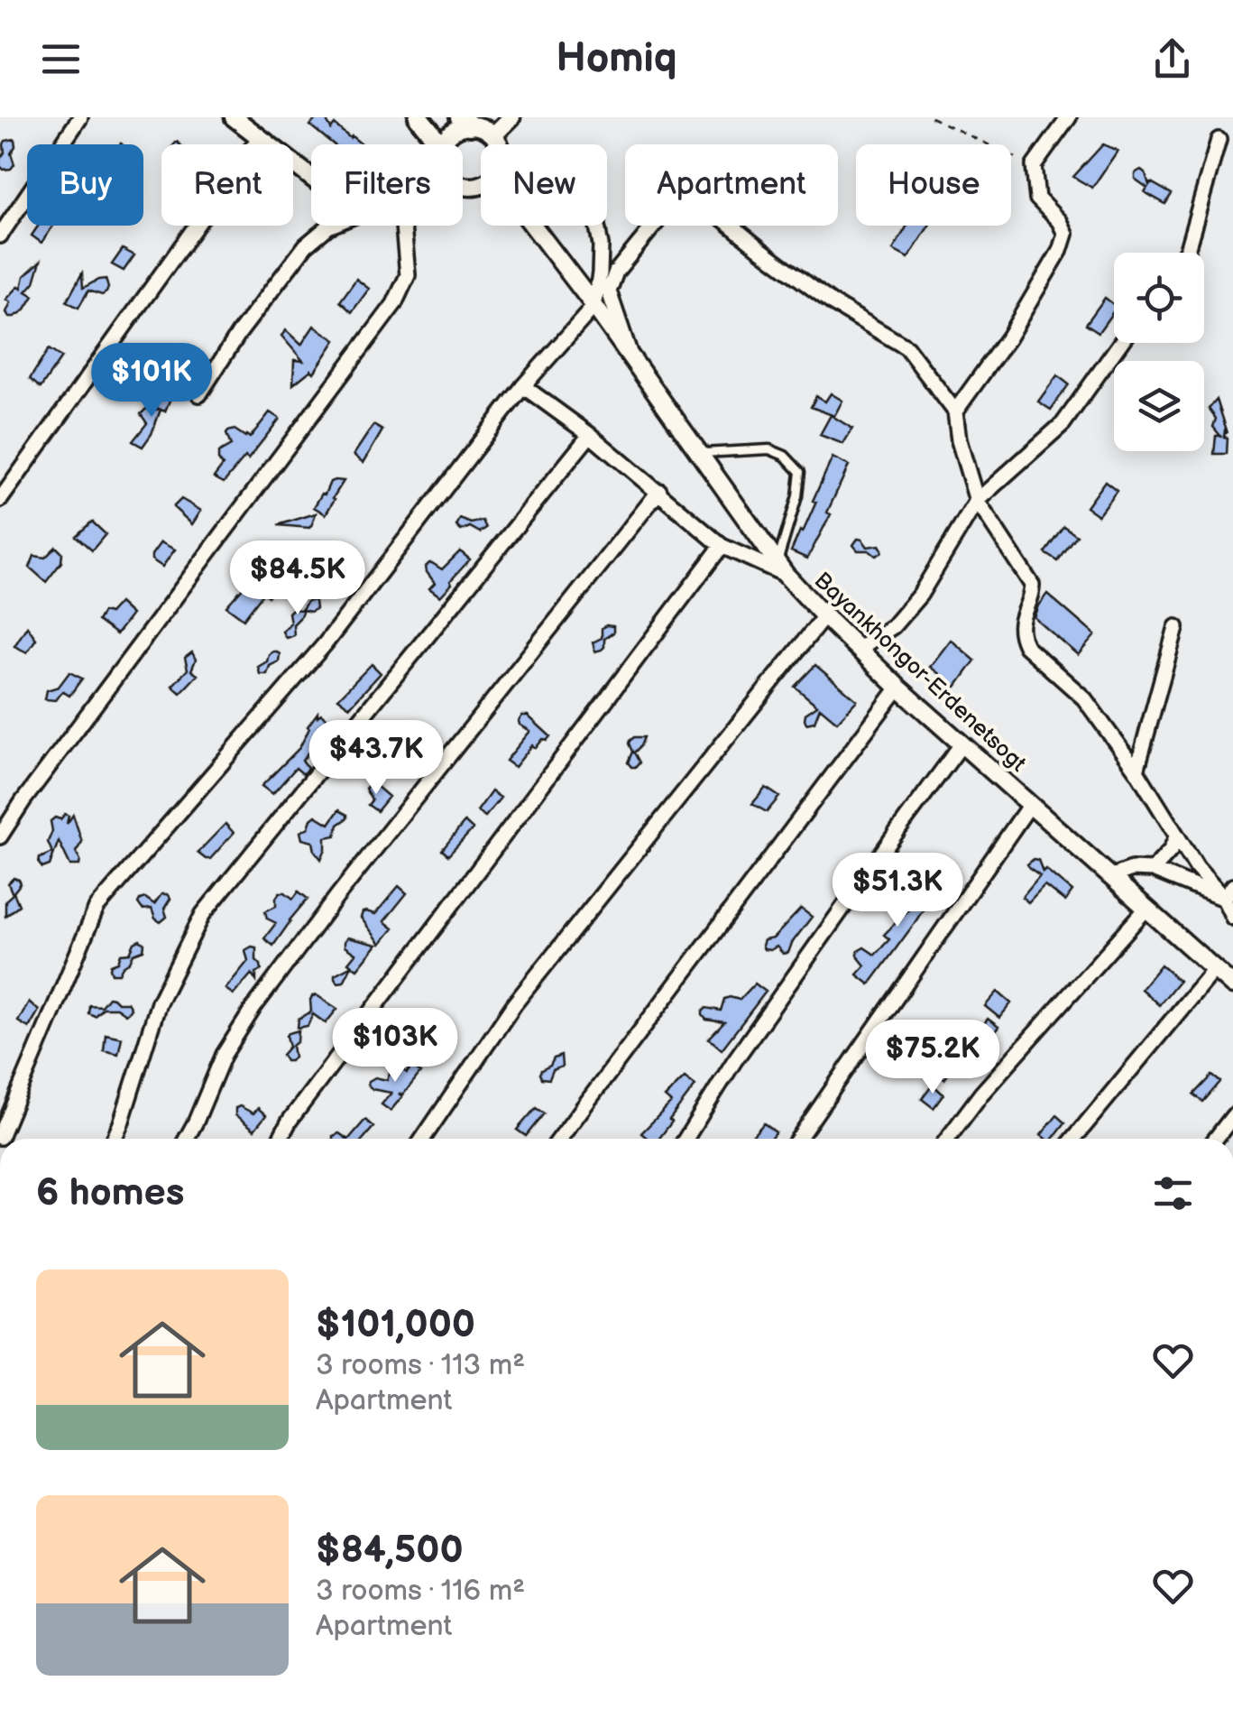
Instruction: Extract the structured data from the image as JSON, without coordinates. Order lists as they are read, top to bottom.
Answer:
{
  "streets": {
    "street": ["Bayankhongor-Erdenetsogt"]
  },
  "page": {
    "header": "Homiq",
    "chip": [
      "Buy",
      "Rent",
      "Filters",
      "New",
      "Apartment",
      "House"
    ],
    "price": [
      "$101K",
      "$84.5K",
      "$43.7K",
      "$51.3K",
      "$103K",
      "$75.2K"
    ],
    "heading": "6 homes",
    "list": [
      {
        "name": "$101,000",
        "note": "3 rooms · 113 m² · Apartment"
      },
      {
        "name": "$84,500",
        "note": "3 rooms · 116 m² · Apartment"
      }
    ]
  }
}
